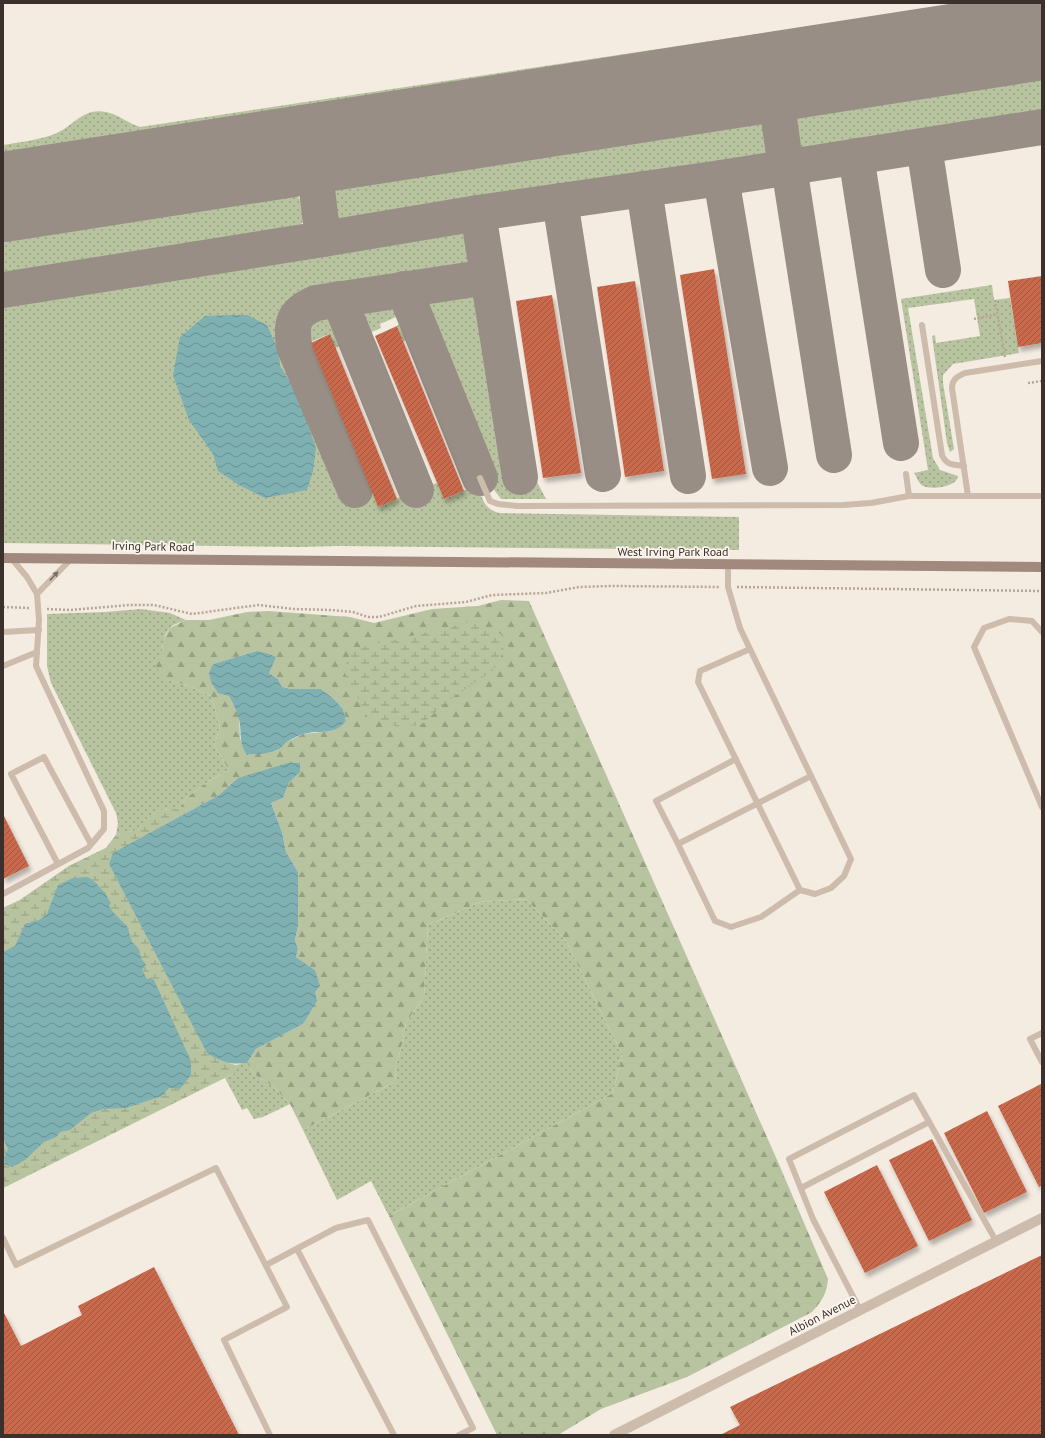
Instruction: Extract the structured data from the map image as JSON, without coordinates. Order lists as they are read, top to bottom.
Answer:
{
  "streets": {
    "main road": ["Irving Park Road", "West Irving Park Road"],
    "street": ["Albion Avenue"]
  },
  "crossings": [
    ["Irving Park Road", "West Irving Park Road"]
  ]
}
